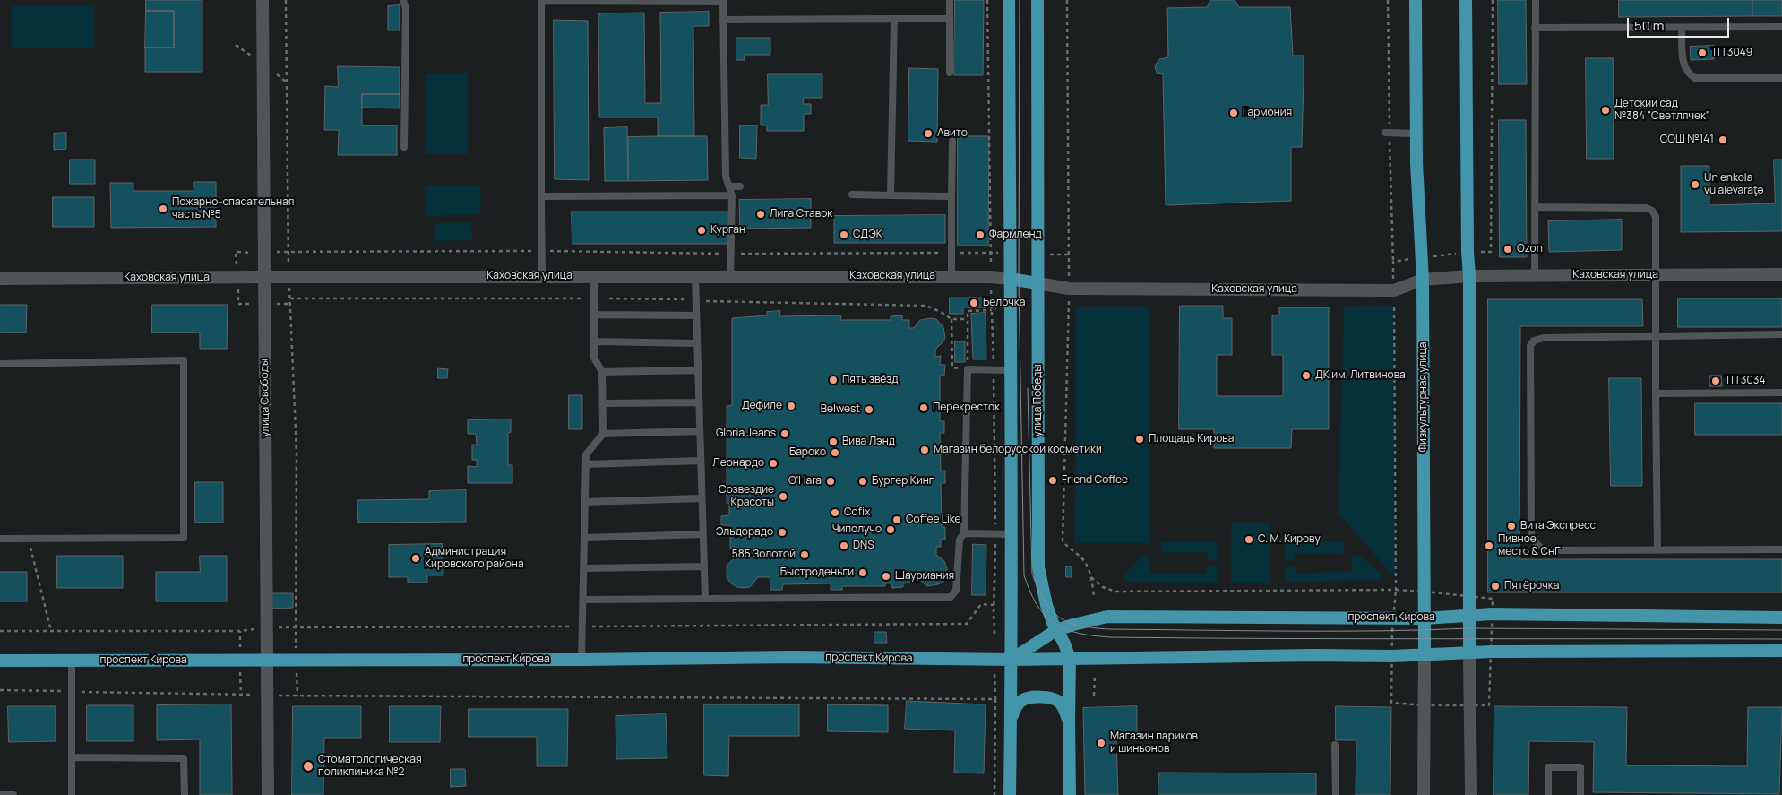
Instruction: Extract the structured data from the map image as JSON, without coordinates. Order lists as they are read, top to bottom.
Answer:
{
  "streets": {
    "main road": [
      "Каховская улица",
      "Физкультурная улица",
      "улица Победы",
      "проспект Кирова"
    ],
    "street": ["улица Свободы"]
  },
  "crossings": [
    ["Каховская улица", "Физкультурная улица"],
    ["Каховская улица", "улица Свободы"],
    ["Каховская улица", "улица Победы"],
    ["Физкультурная улица", "проспект Кирова"],
    ["улица Свободы", "проспект Кирова"],
    ["улица Победы", "проспект Кирова"]
  ],
  "places": [
    "ТП 3049",
    "Детский сад №384 \"Светлячек\"",
    "Гармония",
    "Авито",
    "СОШ №141",
    "Un enkola vu alevaraţə",
    "Пожарно-спасательная часть №5",
    "Лига Ставок",
    "Курган",
    "СДЭК",
    "Фармленд",
    "Ozon",
    "Белочка",
    "ДК им. Литвинова",
    "Пять звёзд",
    "ТП 3034",
    "Дефиле",
    "Перекресток",
    "Belwest",
    "Gloria Jeans",
    "Площадь Кирова",
    "Вива Лэнд",
    "Магазин белорусской косметики",
    "Бароко",
    "Леонардо",
    "Friend Coffee",
    "O'Hara",
    "Бургер Кинг",
    "Созвездие Красоты",
    "Cofix",
    "Coffee Like",
    "Вита Экспресс",
    "Чиполучо",
    "Эльдорадо",
    "С. М. Кирову",
    "DNS",
    "Пивное место & СнГ",
    "585 Золотой",
    "Администрация Кировского района",
    "Быстроденьги",
    "Шаурмания",
    "Пятёрочка",
    "Магазин париков и шиньонов",
    "Стоматологическая поликлиника №2"
  ],
  "scale_bar": "50 m"
}
